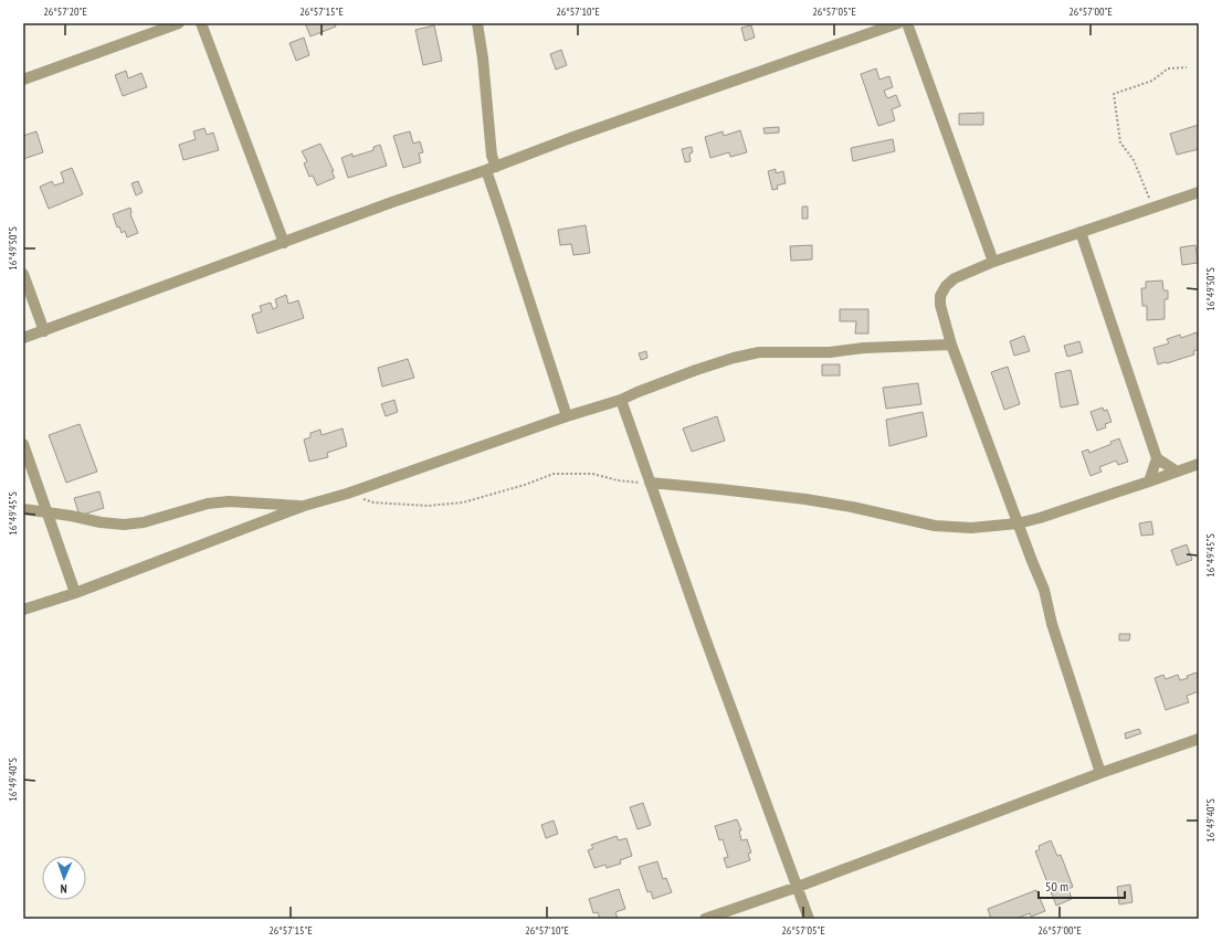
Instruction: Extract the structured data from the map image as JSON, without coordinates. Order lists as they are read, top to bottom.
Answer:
{
  "scale_bar": "50 m",
  "north": "bottom",
  "coordinates": [
    "26°57'20\"E",
    "26°57'15\"E",
    "26°57'10\"E",
    "26°57'05\"E",
    "26°57'00\"E",
    "16°49'50\"S",
    "16°49'45\"S",
    "16°49'40\"S"
  ]
}
